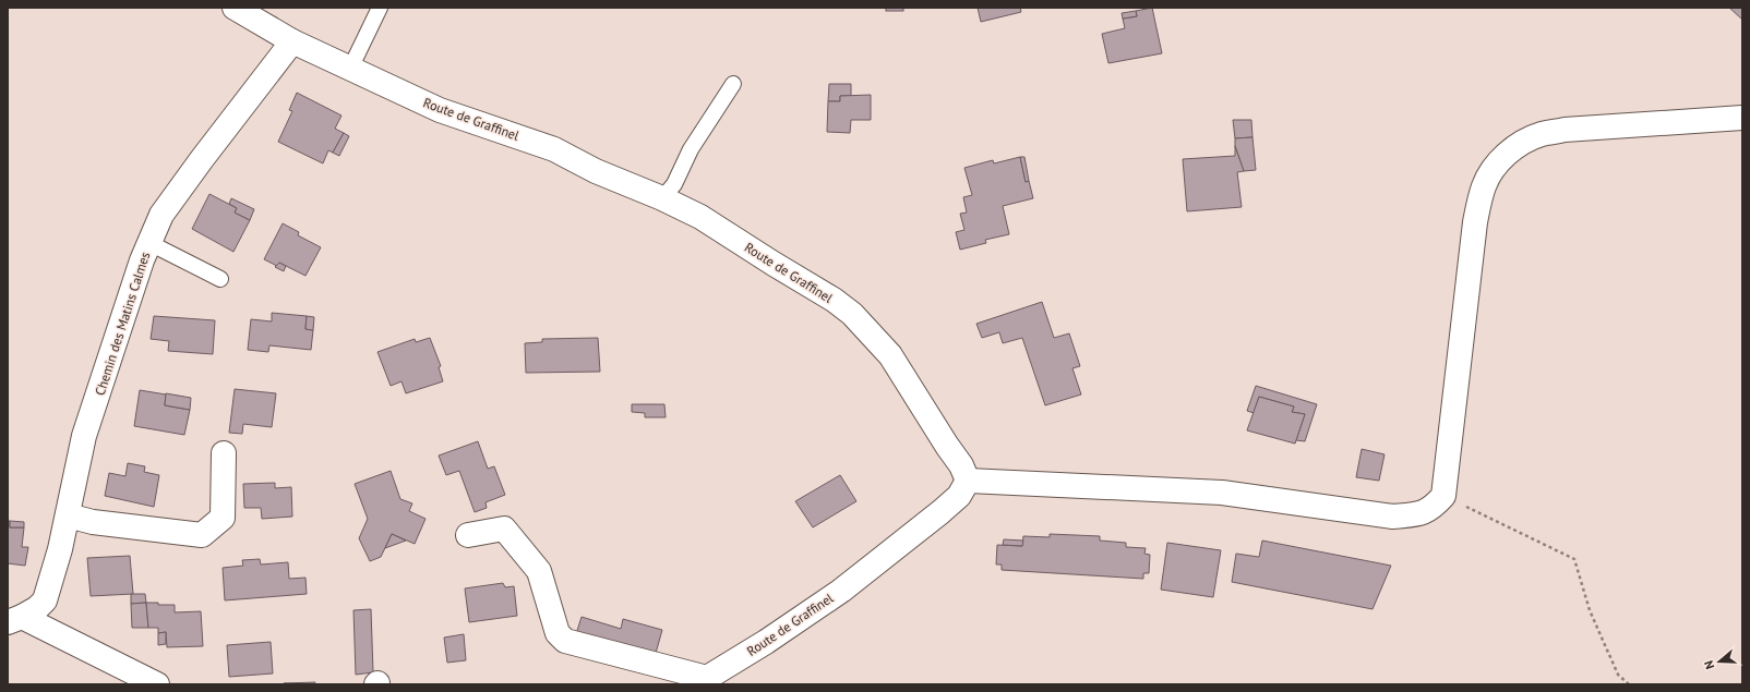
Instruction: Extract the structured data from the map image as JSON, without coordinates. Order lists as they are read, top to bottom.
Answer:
{
  "streets": {
    "street": ["Route de Graffinel", "Chemin des Matins Calmes"]
  },
  "crossings": [
    ["Route de Graffinel", "Chemin des Matins Calmes"]
  ],
  "north": "left"
}
